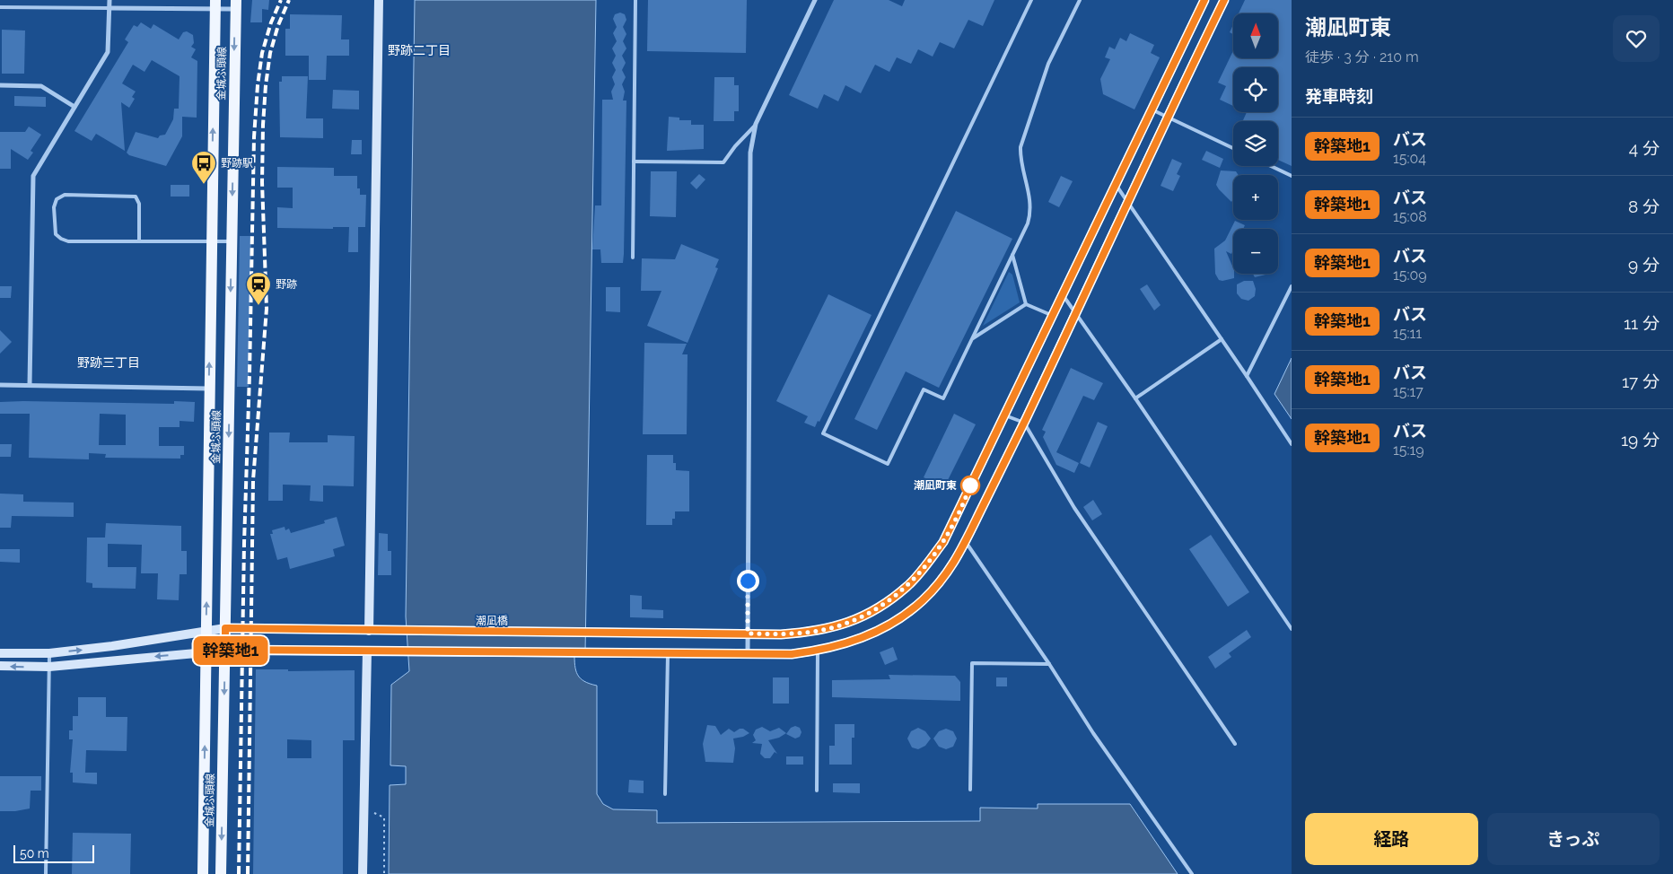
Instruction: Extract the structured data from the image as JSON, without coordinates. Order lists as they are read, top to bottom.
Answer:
{
  "streets": {
    "main road": ["金城ふ頭線"],
    "street": ["潮凪橋"]
  },
  "crossings": [
    ["金城ふ頭線", "潮凪橋"]
  ],
  "districts": ["野跡二丁目", "野跡三丁目"],
  "places": {
    "bus stop": ["野跡駅"],
    "station": ["野跡"],
    "other": ["潮凪町東"]
  },
  "lines": ["bus line 幹築地1"],
  "scale_bar": "50 m",
  "north": "top",
  "page": {
    "on_map": "幹築地1",
    "heading": [
      ["潮凪町東", "徒歩 · 3 分 · 210 m"],
      "発車時刻"
    ],
    "map_buttons": ["+", "−"],
    "list": [
      {
        "mark": "幹築地1",
        "name": "バス",
        "note": "15:04",
        "value": "4 分"
      },
      {
        "mark": "幹築地1",
        "name": "バス",
        "note": "15:08",
        "value": "8 分"
      },
      {
        "mark": "幹築地1",
        "name": "バス",
        "note": "15:09",
        "value": "9 分"
      },
      {
        "mark": "幹築地1",
        "name": "バス",
        "note": "15:11",
        "value": "11 分"
      },
      {
        "mark": "幹築地1",
        "name": "バス",
        "note": "15:17",
        "value": "17 分"
      },
      {
        "mark": "幹築地1",
        "name": "バス",
        "note": "15:19",
        "value": "19 分"
      }
    ],
    "buttons": ["経路", "きっぷ"],
    "scale": "50 m"
  }
}
